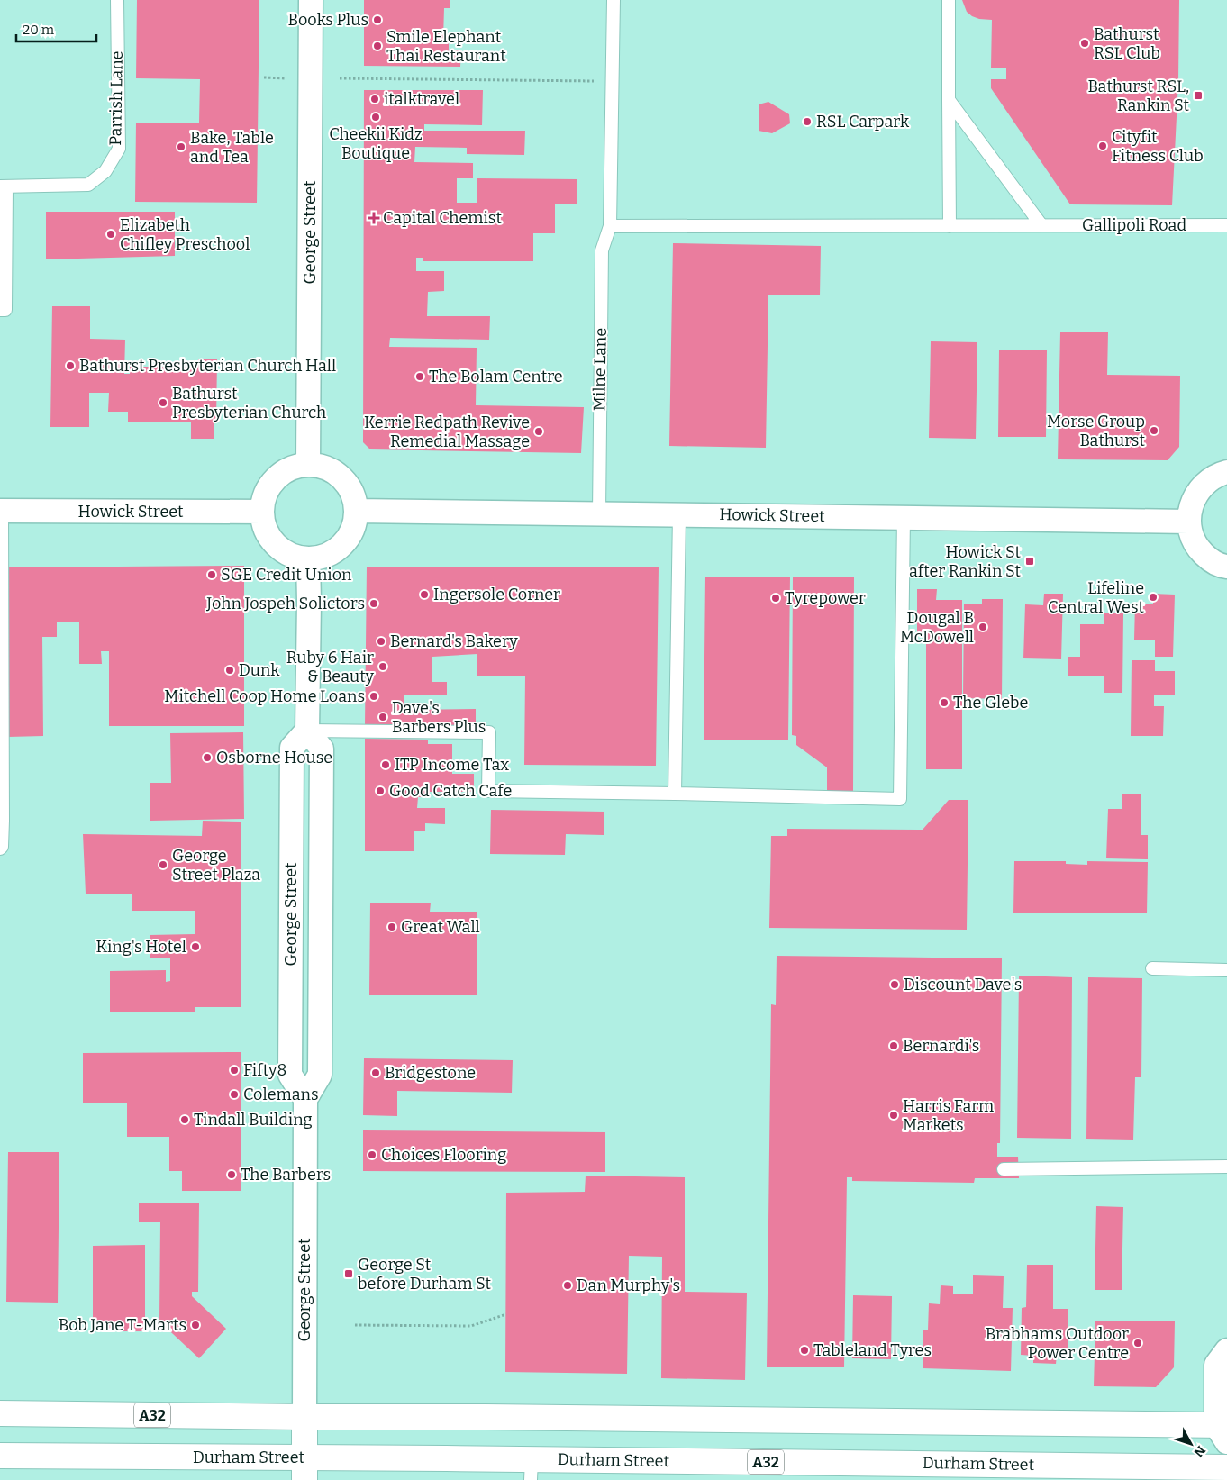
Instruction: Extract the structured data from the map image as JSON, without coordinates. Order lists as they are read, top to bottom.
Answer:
{
  "streets": {
    "main road": ["George Street", "A32", "Durham Street"],
    "street": ["Howick Street"],
    "lane": ["Parrish Lane", "Gallipoli Road", "Milne Lane"]
  },
  "crossings": [
    ["Gallipoli Road", "Milne Lane"],
    ["George Street", "Howick Street"],
    ["George Street", "A32"],
    ["George Street", "Durham Street"],
    ["Milne Lane", "Howick Street"]
  ],
  "places": {
    "other": [
      "Books Plus",
      "Bathurst RSL Club",
      "Smile Elephant Thai Restaurant",
      "italktravel",
      "Cheekii Kidz Boutique",
      "RSL Carpark",
      "Cityfit Fitness Club",
      "Bake, Table and Tea",
      "Elizabeth Chifley Preschool",
      "Bathurst Presbyterian Church Hall",
      "The Bolam Centre",
      "Bathurst Presbyterian Church",
      "Morse Group Bathurst",
      "Kerrie Redpath Revive Remedial Massage",
      "SGE Credit Union",
      "Ingersole Corner",
      "Lifeline Central West",
      "Tyrepower",
      "John Jospeh Solictors",
      "Dougal B McDowell",
      "Bernard's Bakery",
      "Ruby 6 Hair & Beauty",
      "Dunk",
      "Mitchell Coop Home Loans",
      "The Glebe",
      "Dave's Barbers Plus",
      "Osborne House",
      "ITP Income Tax",
      "Good Catch Cafe",
      "George Street Plaza",
      "Great Wall",
      "King's Hotel",
      "Discount Dave's",
      "Bernardi's",
      "Fifty8",
      "Bridgestone",
      "Colemans",
      "Harris Farm Markets",
      "Tindall Building",
      "Choices Flooring",
      "The Barbers",
      "Dan Murphy's",
      "Bob Jane T-Marts",
      "Brabhams Outdoor Power Centre",
      "Tableland Tyres"
    ],
    "transit": ["Bathurst RSL, Rankin St", "Howick St after Rankin St", "George St before Durham St"],
    "health": ["Capital Chemist"]
  },
  "scale_bar": "20 m",
  "north": "bottom right"
}
